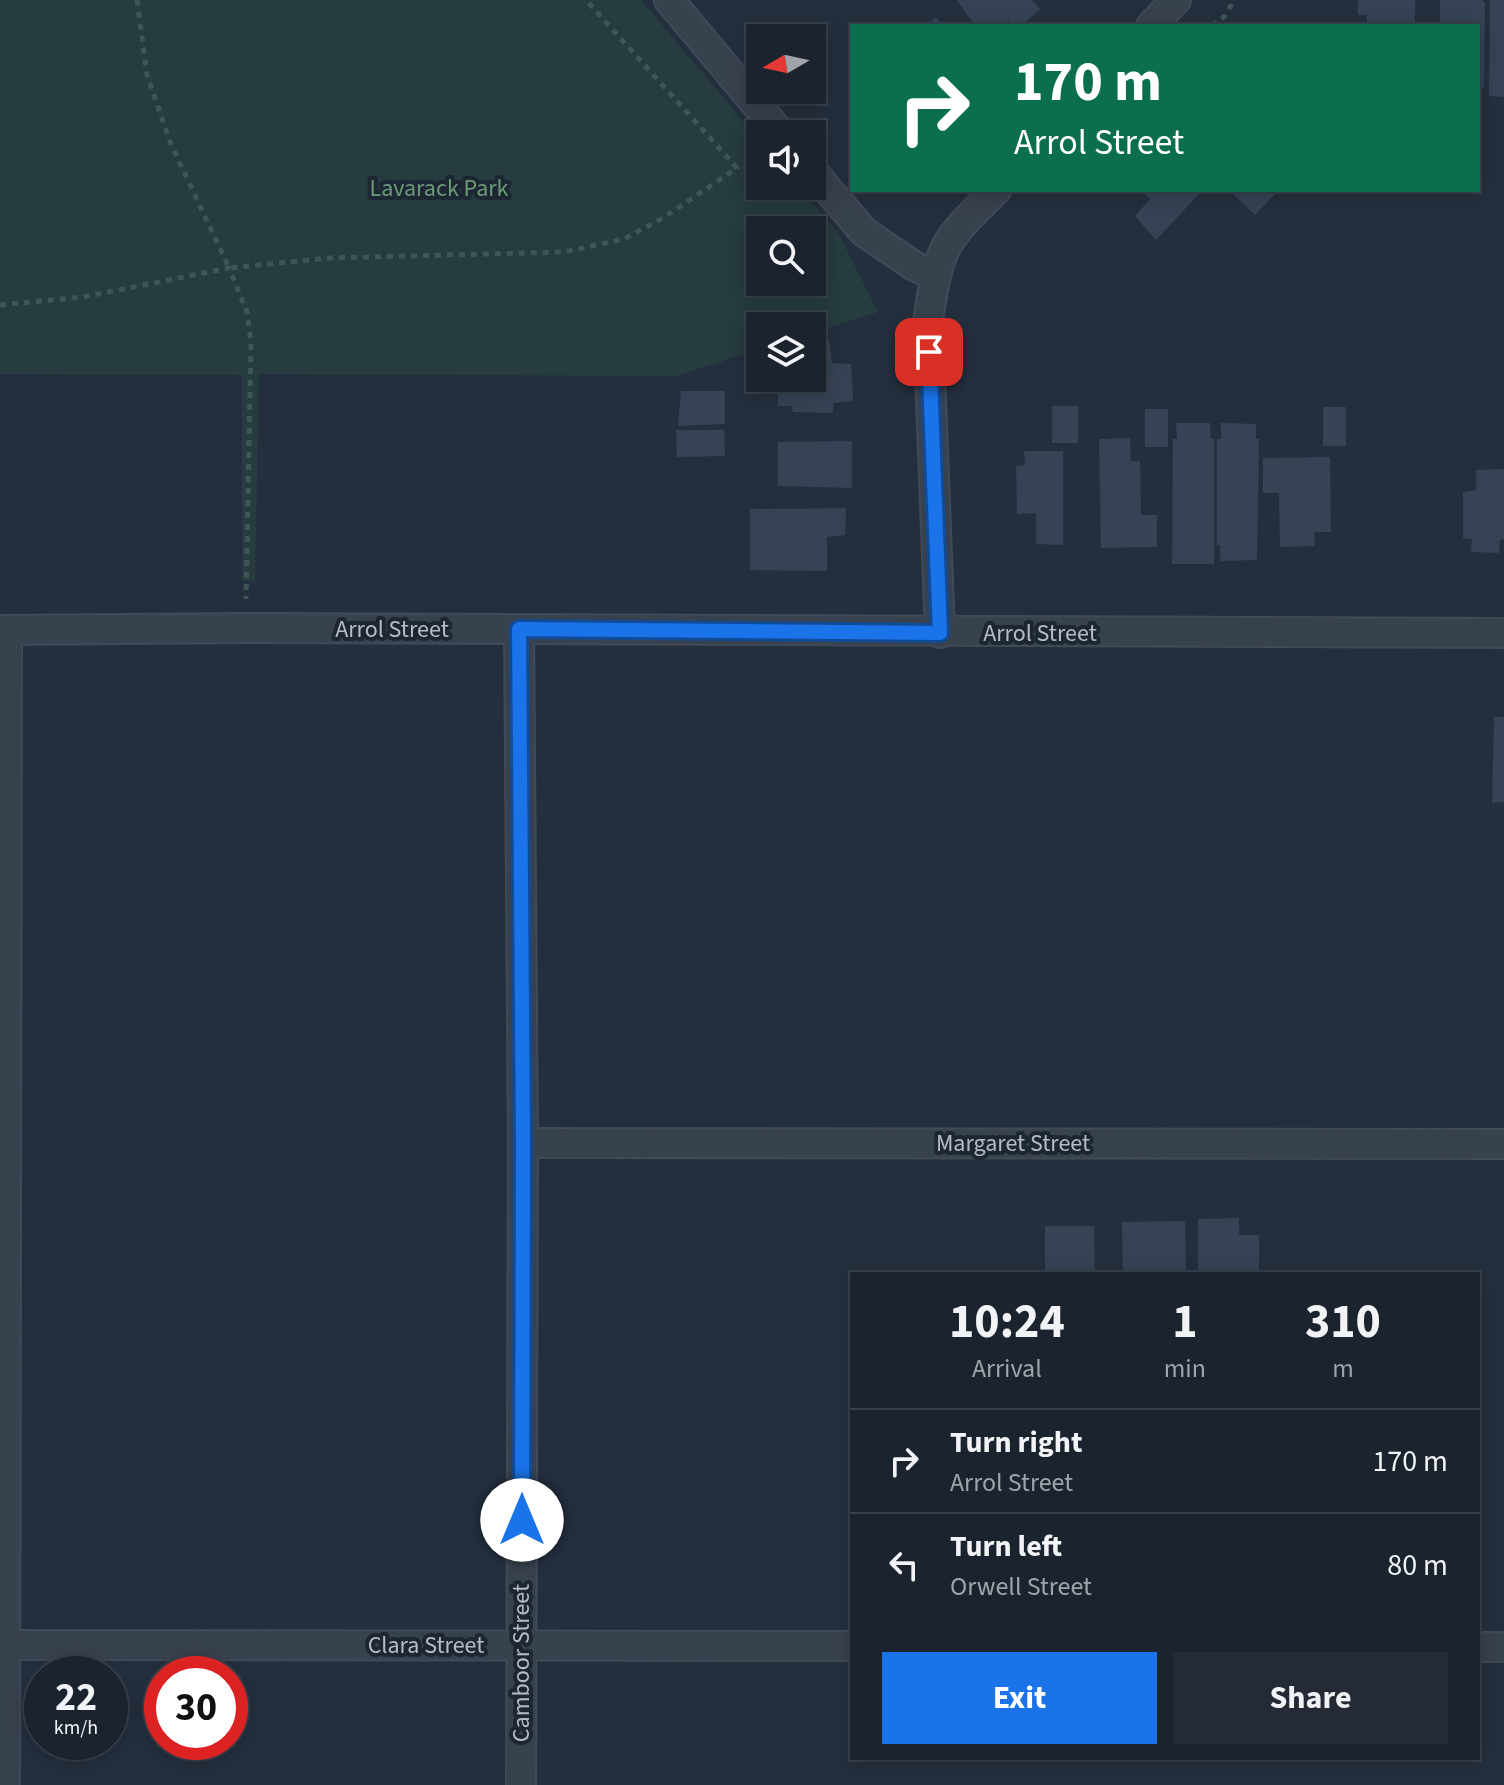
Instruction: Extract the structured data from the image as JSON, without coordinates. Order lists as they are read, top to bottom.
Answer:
{
  "streets": {
    "street": [
      "Arrol Street",
      "Margaret Street",
      "Clara Street",
      "Camboor Street"
    ]
  },
  "crossings": [
    ["Arrol Street", "Camboor Street"],
    ["Margaret Street", "Camboor Street"],
    ["Clara Street", "Camboor Street"]
  ],
  "parks": ["Lavarack Park"],
  "north": "left",
  "page": {
    "turn": ["170 m", "Arrol Street"],
    "eta": [
      "10:24",
      "Arrival",
      "1",
      "min",
      "310",
      "m"
    ],
    "list": [
      {
        "name": "Turn right",
        "note": "Arrol Street",
        "value": "170 m"
      },
      {
        "name": "Turn left",
        "note": "Orwell Street",
        "value": "80 m"
      }
    ],
    "buttons": ["Exit", "Share"],
    "speed": "22 km/h",
    "limit": "30"
  }
}
